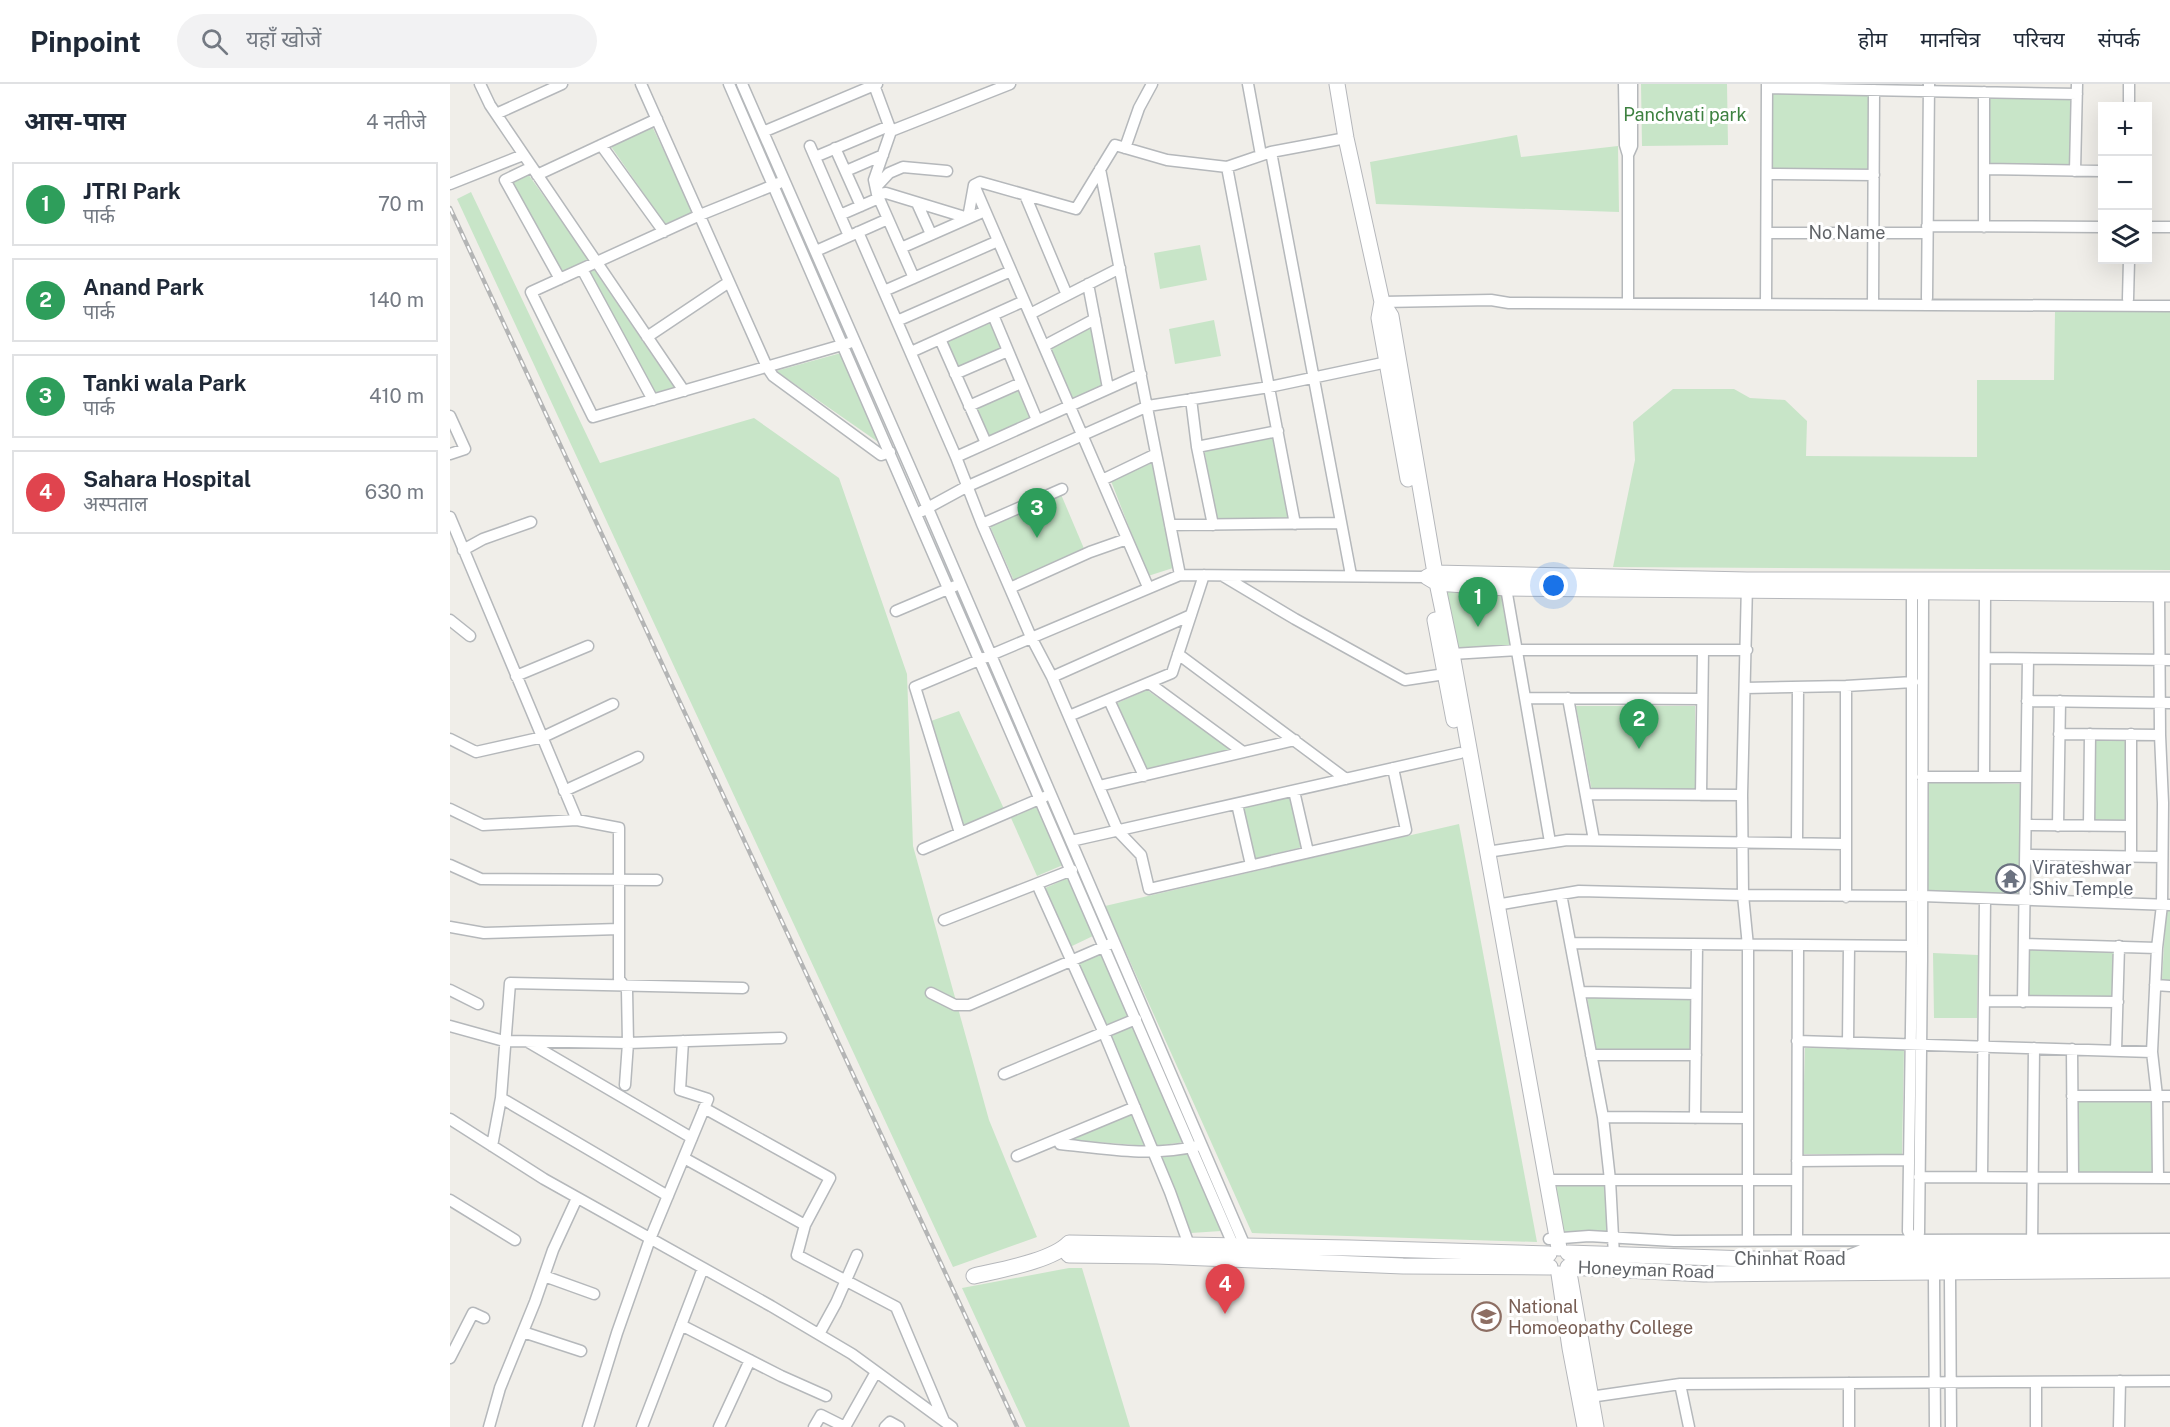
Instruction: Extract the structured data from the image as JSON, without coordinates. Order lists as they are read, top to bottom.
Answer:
{
  "streets": {
    "street": ["No Name", "Chinhat Road", "Honeyman Road"]
  },
  "crossings": [
    ["Chinhat Road", "Honeyman Road"]
  ],
  "parks": ["Panchvati park"],
  "places": {
    "temple": ["Virateshwar Shiv Temple"],
    "school or university": ["National Homoeopathy College"]
  },
  "page": {
    "header": "Pinpoint",
    "search": "यहाँ खोजें",
    "nav": [
      "होम",
      "मानचित्र",
      "परिचय",
      "संपर्क"
    ],
    "heading": ["आस-पास", "4 नतीजे"],
    "map_buttons": ["+", "−"],
    "list": [
      {
        "mark": "1",
        "name": "JTRI Park",
        "note": "पार्क",
        "value": "70 m"
      },
      {
        "mark": "2",
        "name": "Anand Park",
        "note": "पार्क",
        "value": "140 m"
      },
      {
        "mark": "3",
        "name": "Tanki wala Park",
        "note": "पार्क",
        "value": "410 m"
      },
      {
        "mark": "4",
        "name": "Sahara Hospital",
        "note": "अस्पताल",
        "value": "630 m"
      }
    ],
    "pins": [
      "3",
      "1",
      "2",
      "4"
    ]
  }
}
